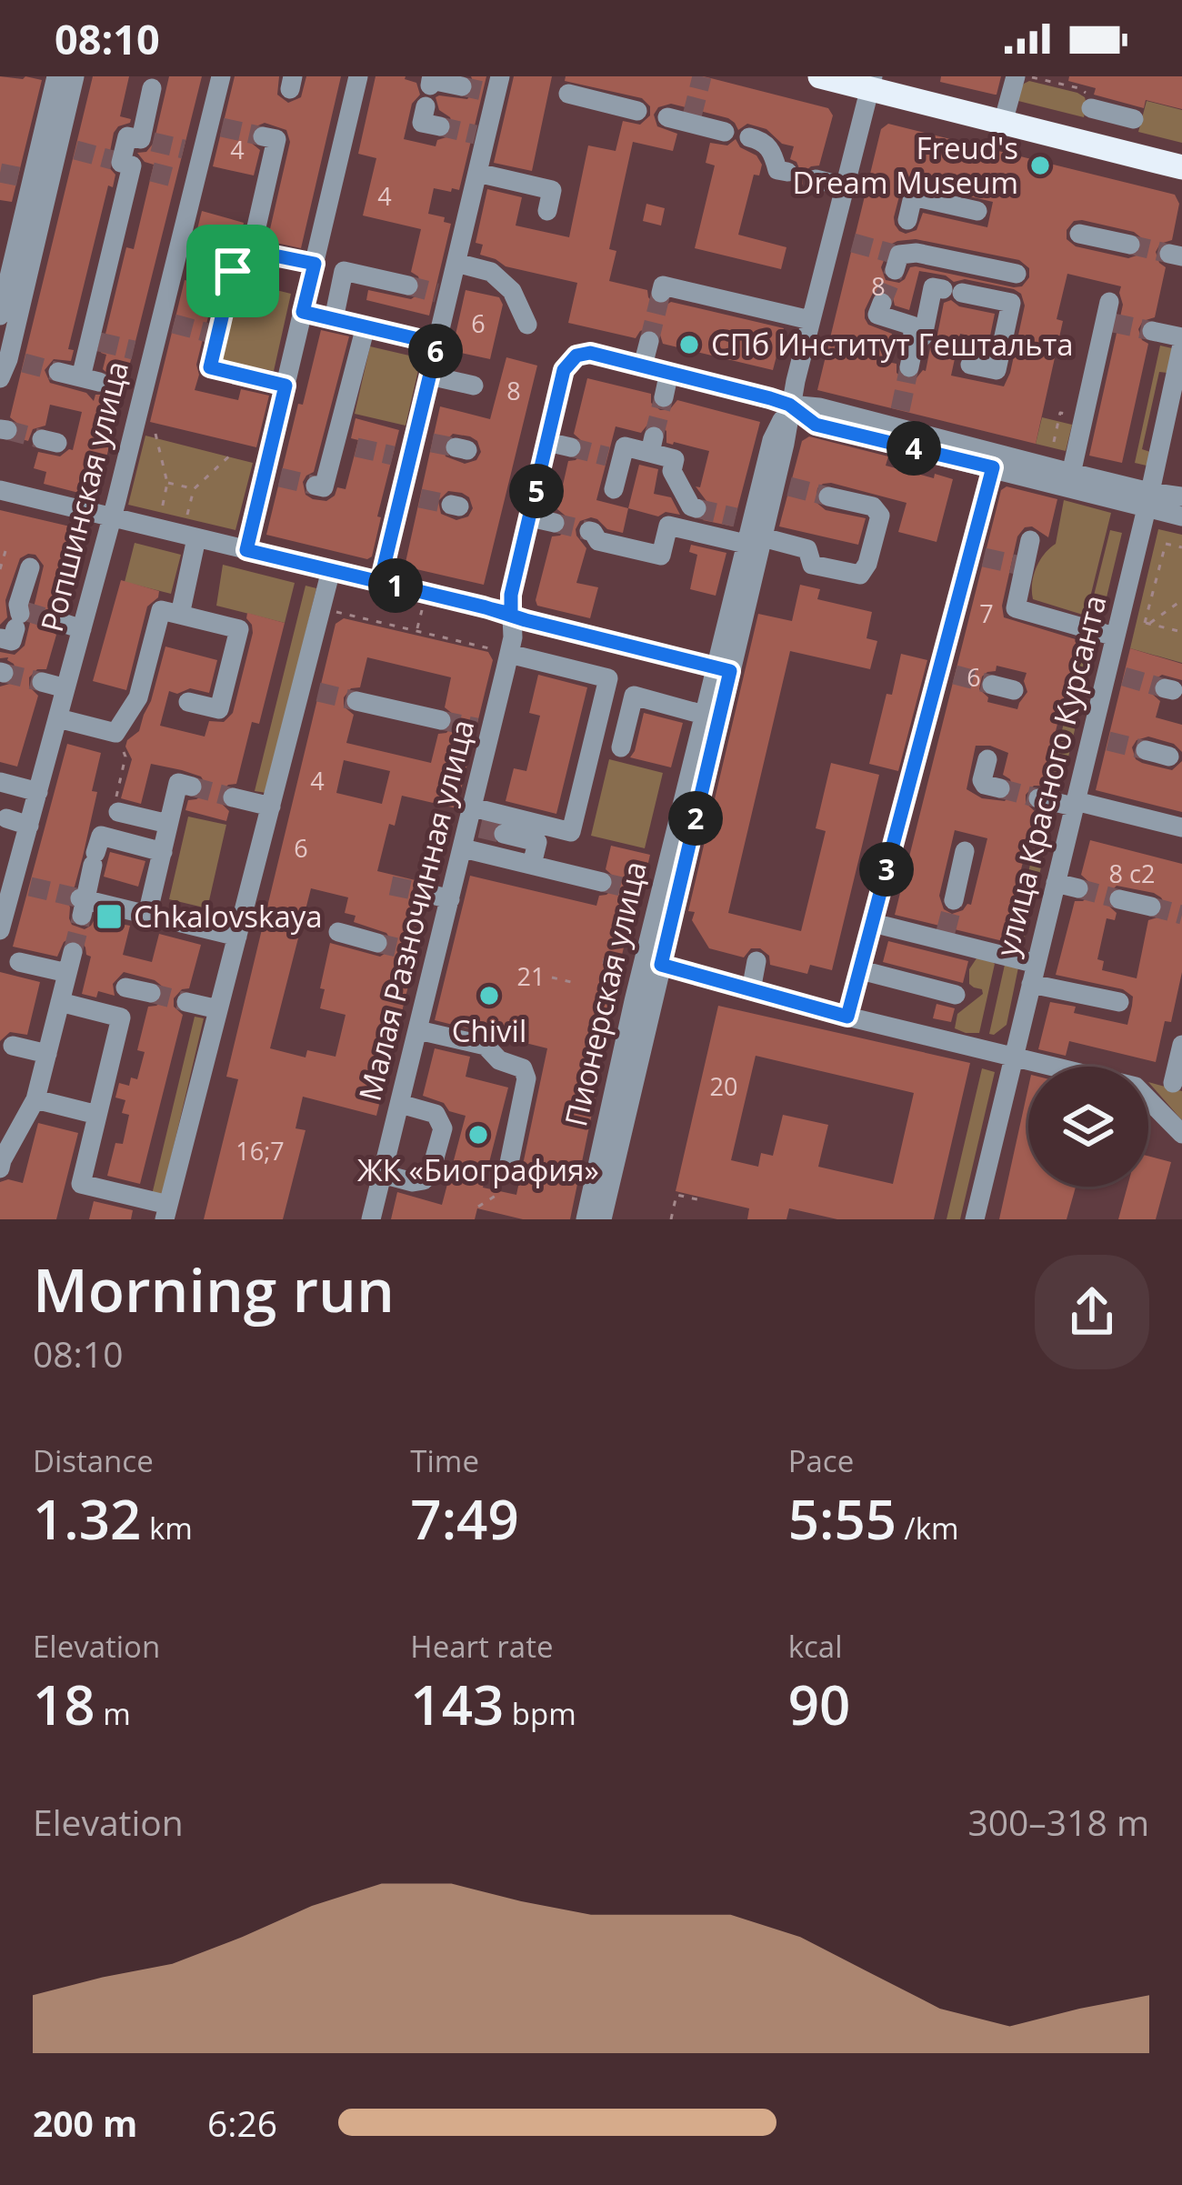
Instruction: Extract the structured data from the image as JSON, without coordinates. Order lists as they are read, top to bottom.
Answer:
{
  "streets": {
    "street": [
      "Ропшинская улица",
      "улица Красного Курсанта",
      "Малая Разночинная улица",
      "Пионерская улица"
    ]
  },
  "places": {
    "other": [
      "Freud's Dream Museum",
      "СПб Институт Гештальта",
      "Chivil",
      "ЖК «Биография»"
    ],
    "transit": ["Chkalovskaya"]
  },
  "house_numbers": [
    "4",
    "4",
    "8",
    "6",
    "8",
    "7",
    "6",
    "4",
    "6",
    "8 с2",
    "21",
    "20",
    "16;7"
  ],
  "page": {
    "status": "08:10",
    "pins": [
      "6",
      "4",
      "5",
      "1",
      "2",
      "3"
    ],
    "heading": ["Morning run", "08:10"],
    "stats": [
      ["Distance", "1.32 km"],
      ["Time", "7:49"],
      ["Pace", "5:55 /km"],
      ["Elevation", "18 m"],
      ["Heart rate", "143 bpm"],
      ["kcal", "90"]
    ],
    "chart": ["Elevation", "300–318 m"],
    "list": [
      {
        "name": "200 m",
        "note": "6:26"
      }
    ]
  }
}
